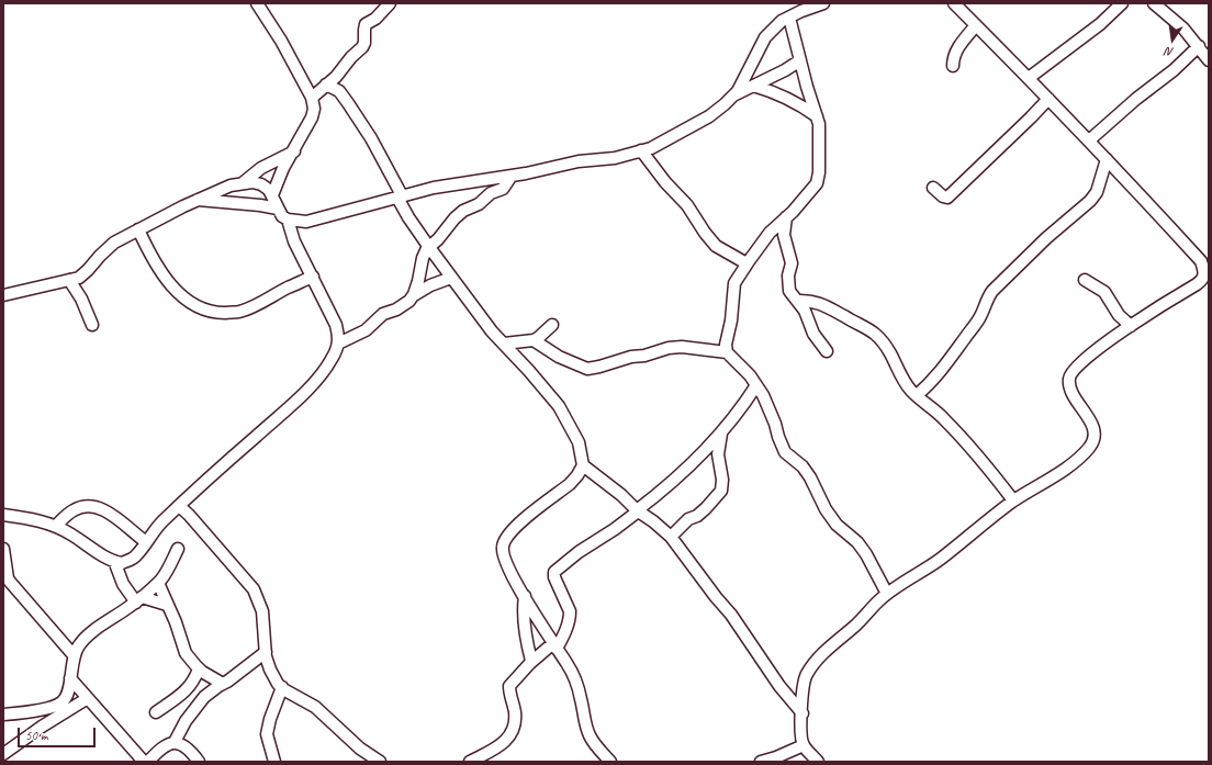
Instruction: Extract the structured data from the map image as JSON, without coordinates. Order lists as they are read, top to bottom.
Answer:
{
  "scale_bar": "50 m",
  "north": "bottom"
}
